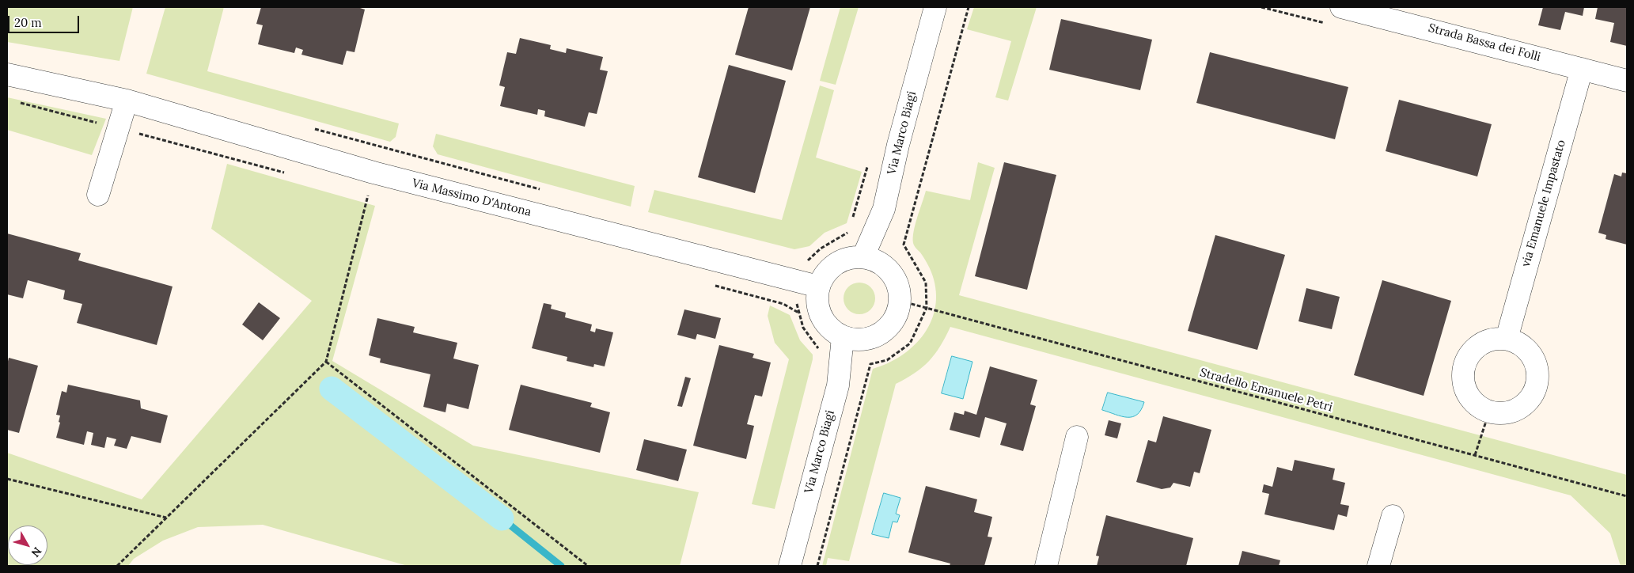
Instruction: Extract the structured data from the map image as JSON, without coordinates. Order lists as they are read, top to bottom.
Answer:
{
  "streets": {
    "street": [
      "Strada Bassa dei Folli",
      "Via Marco Biagi",
      "Via Massimo D'Antona",
      "via Emanuele Impastato"
    ],
    "path": ["Stradello Emanuele Petri"]
  },
  "crossings": [
    ["Strada Bassa dei Folli", "via Emanuele Impastato"],
    ["Via Marco Biagi", "Via Massimo D'Antona"],
    ["Via Marco Biagi", "Stradello Emanuele Petri"],
    ["Via Massimo D'Antona", "Stradello Emanuele Petri"]
  ],
  "scale_bar": "20 m",
  "north": "bottom right"
}
